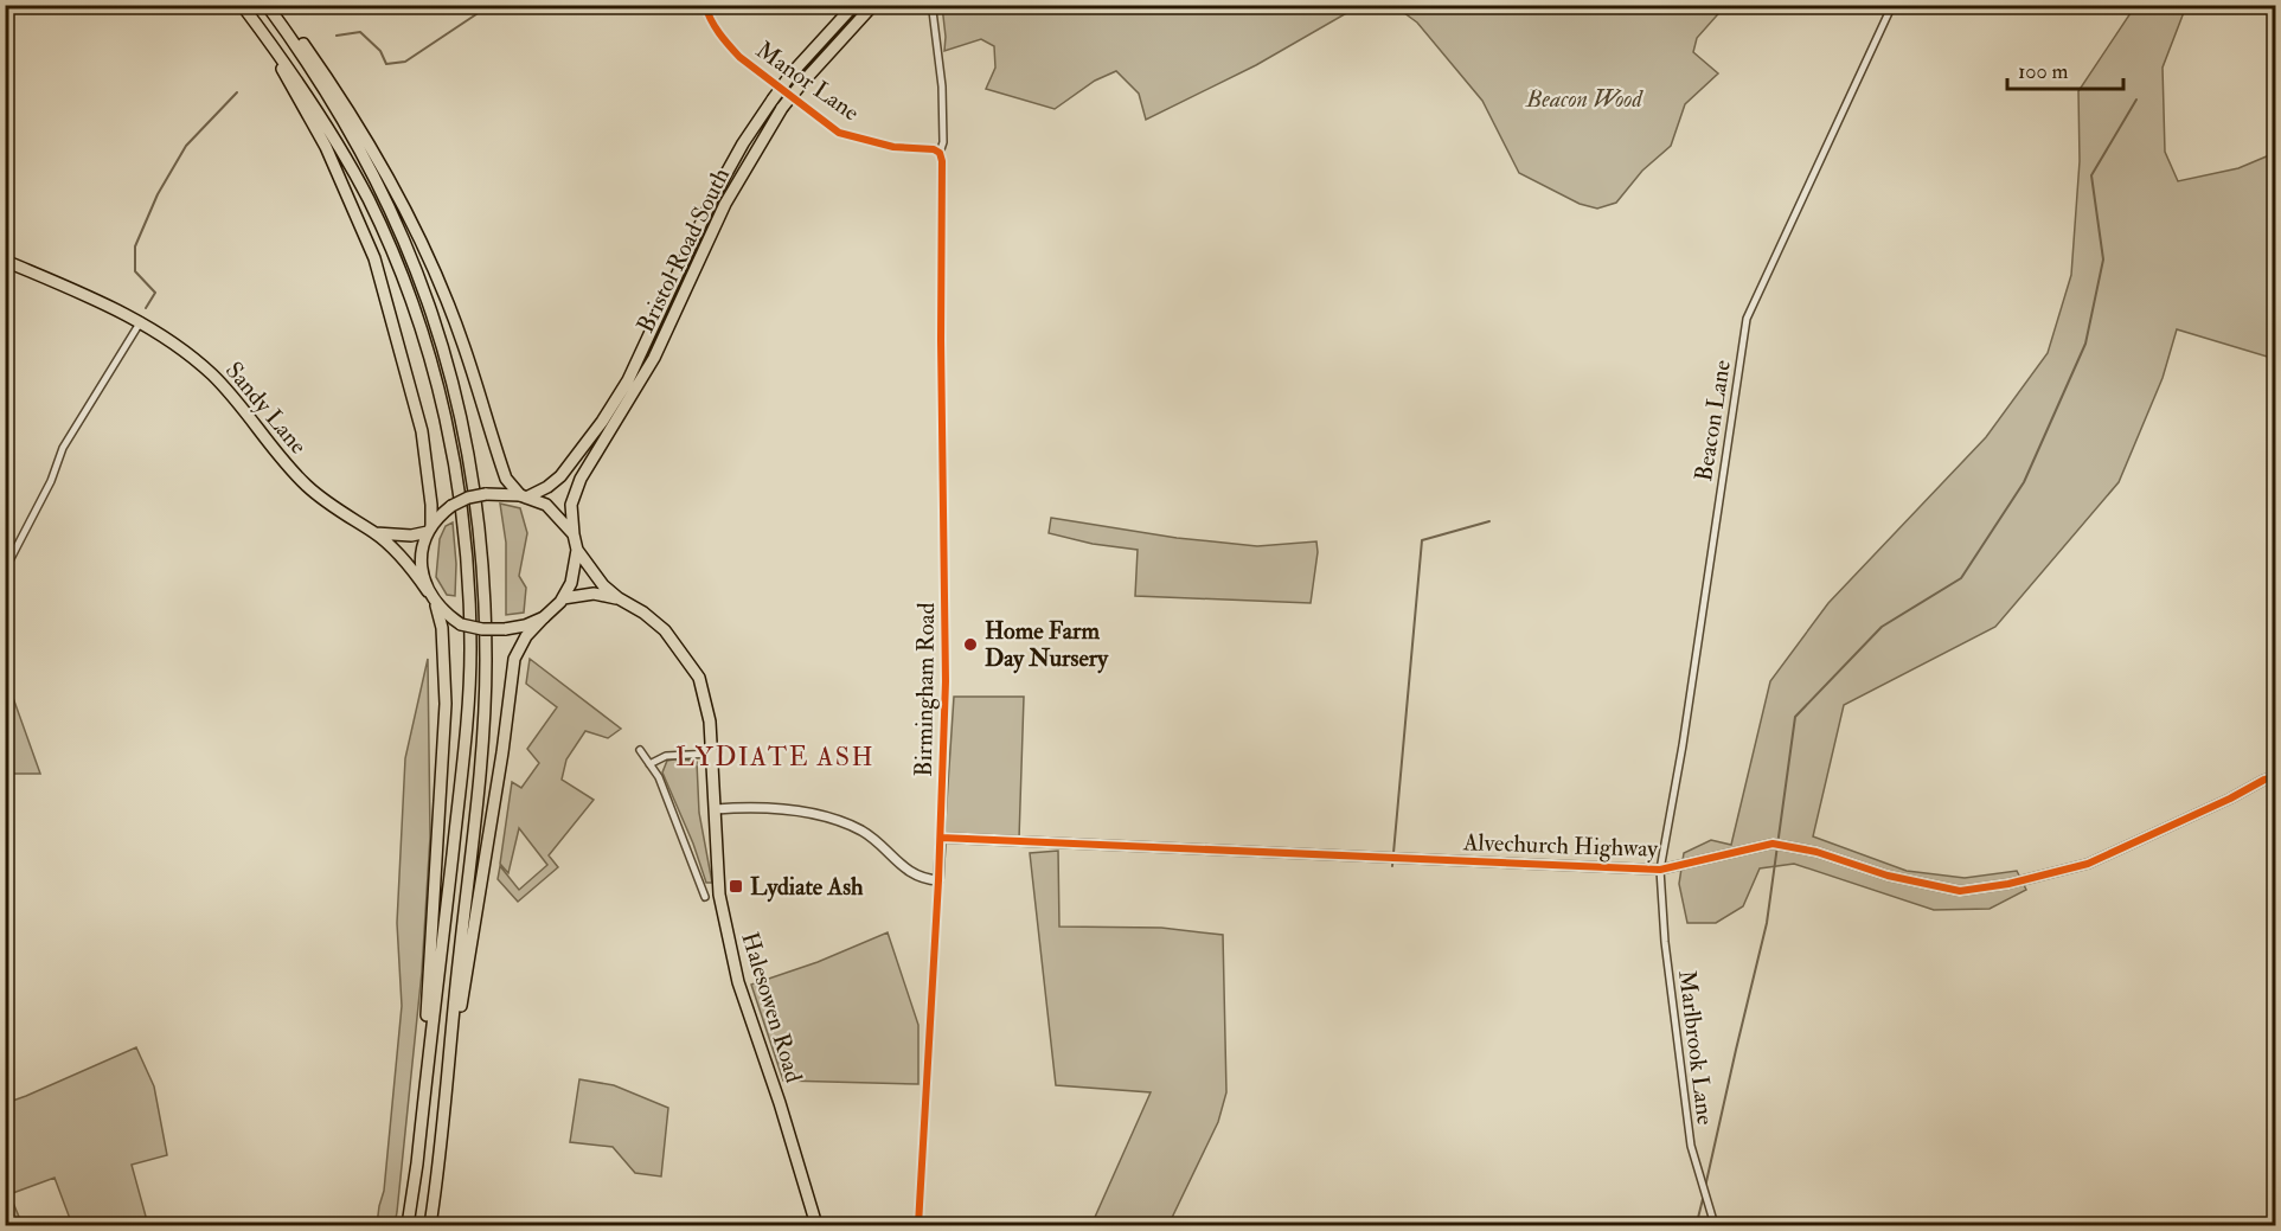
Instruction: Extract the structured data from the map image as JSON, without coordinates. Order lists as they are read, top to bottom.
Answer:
{
  "streets": {
    "highway": ["Bristol Road South", "Sandy Lane", "Halesowen Road"],
    "street": [
      "Manor Lane",
      "Beacon Lane",
      "Birmingham Road",
      "Alvechurch Highway",
      "Marlbrook Lane"
    ]
  },
  "crossings": [
    ["Manor Lane", "Birmingham Road"],
    ["Bristol Road South", "Sandy Lane"],
    ["Bristol Road South", "Halesowen Road"],
    ["Sandy Lane", "Halesowen Road"],
    ["Beacon Lane", "Alvechurch Highway"],
    ["Beacon Lane", "Marlbrook Lane"],
    ["Birmingham Road", "Alvechurch Highway"],
    ["Alvechurch Highway", "Marlbrook Lane"]
  ],
  "districts": ["LYDIATE ASH"],
  "parks": ["Beacon Wood"],
  "places": {
    "other": ["Home Farm Day Nursery"],
    "transit": ["Lydiate Ash"]
  },
  "scale_bar": "100 m"
}
